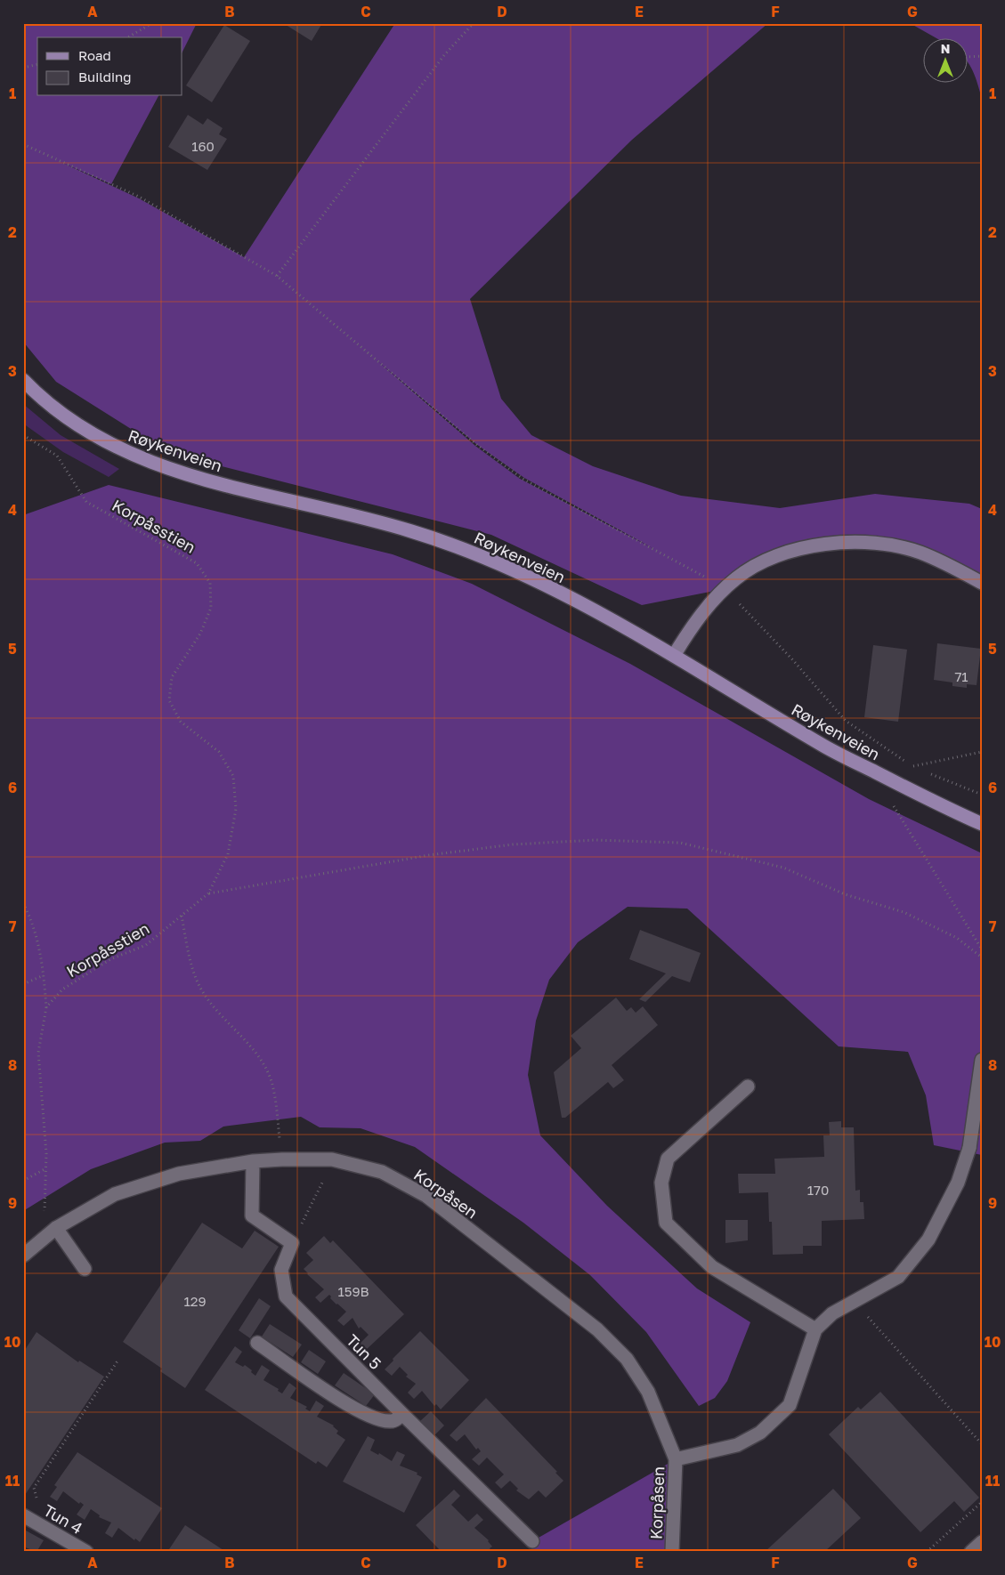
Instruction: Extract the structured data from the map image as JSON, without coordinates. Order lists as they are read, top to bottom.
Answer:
{
  "streets": {
    "main road": ["Røykenveien"],
    "street": ["Korpåsen", "Tun 5", "Tun 4"],
    "path": ["Korpåsstien"]
  },
  "house_numbers": [
    "160",
    "71",
    "170",
    "159B",
    "129"
  ],
  "legend": ["Road", "Building"],
  "north": "top",
  "grid": {
    "columns": [
      "A",
      "B",
      "C",
      "D",
      "E",
      "F",
      "G"
    ],
    "rows": [
      "1",
      "2",
      "3",
      "4",
      "5",
      "6",
      "7",
      "8",
      "9",
      "10",
      "11"
    ]
  }
}
